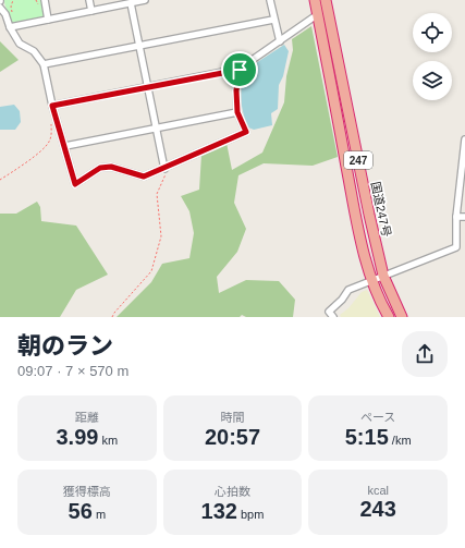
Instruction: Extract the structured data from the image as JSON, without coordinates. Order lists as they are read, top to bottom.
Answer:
{
  "streets": {
    "highway": ["247", "国道247号"]
  },
  "page": {
    "heading": ["朝のラン", "09:07 · 7 × 570 m"],
    "stats": [
      ["距離", "3.99 km"],
      ["時間", "20:57"],
      ["ペース", "5:15 /km"],
      ["獲得標高", "56 m"],
      ["心拍数", "132 bpm"],
      ["kcal", "243"]
    ]
  }
}
